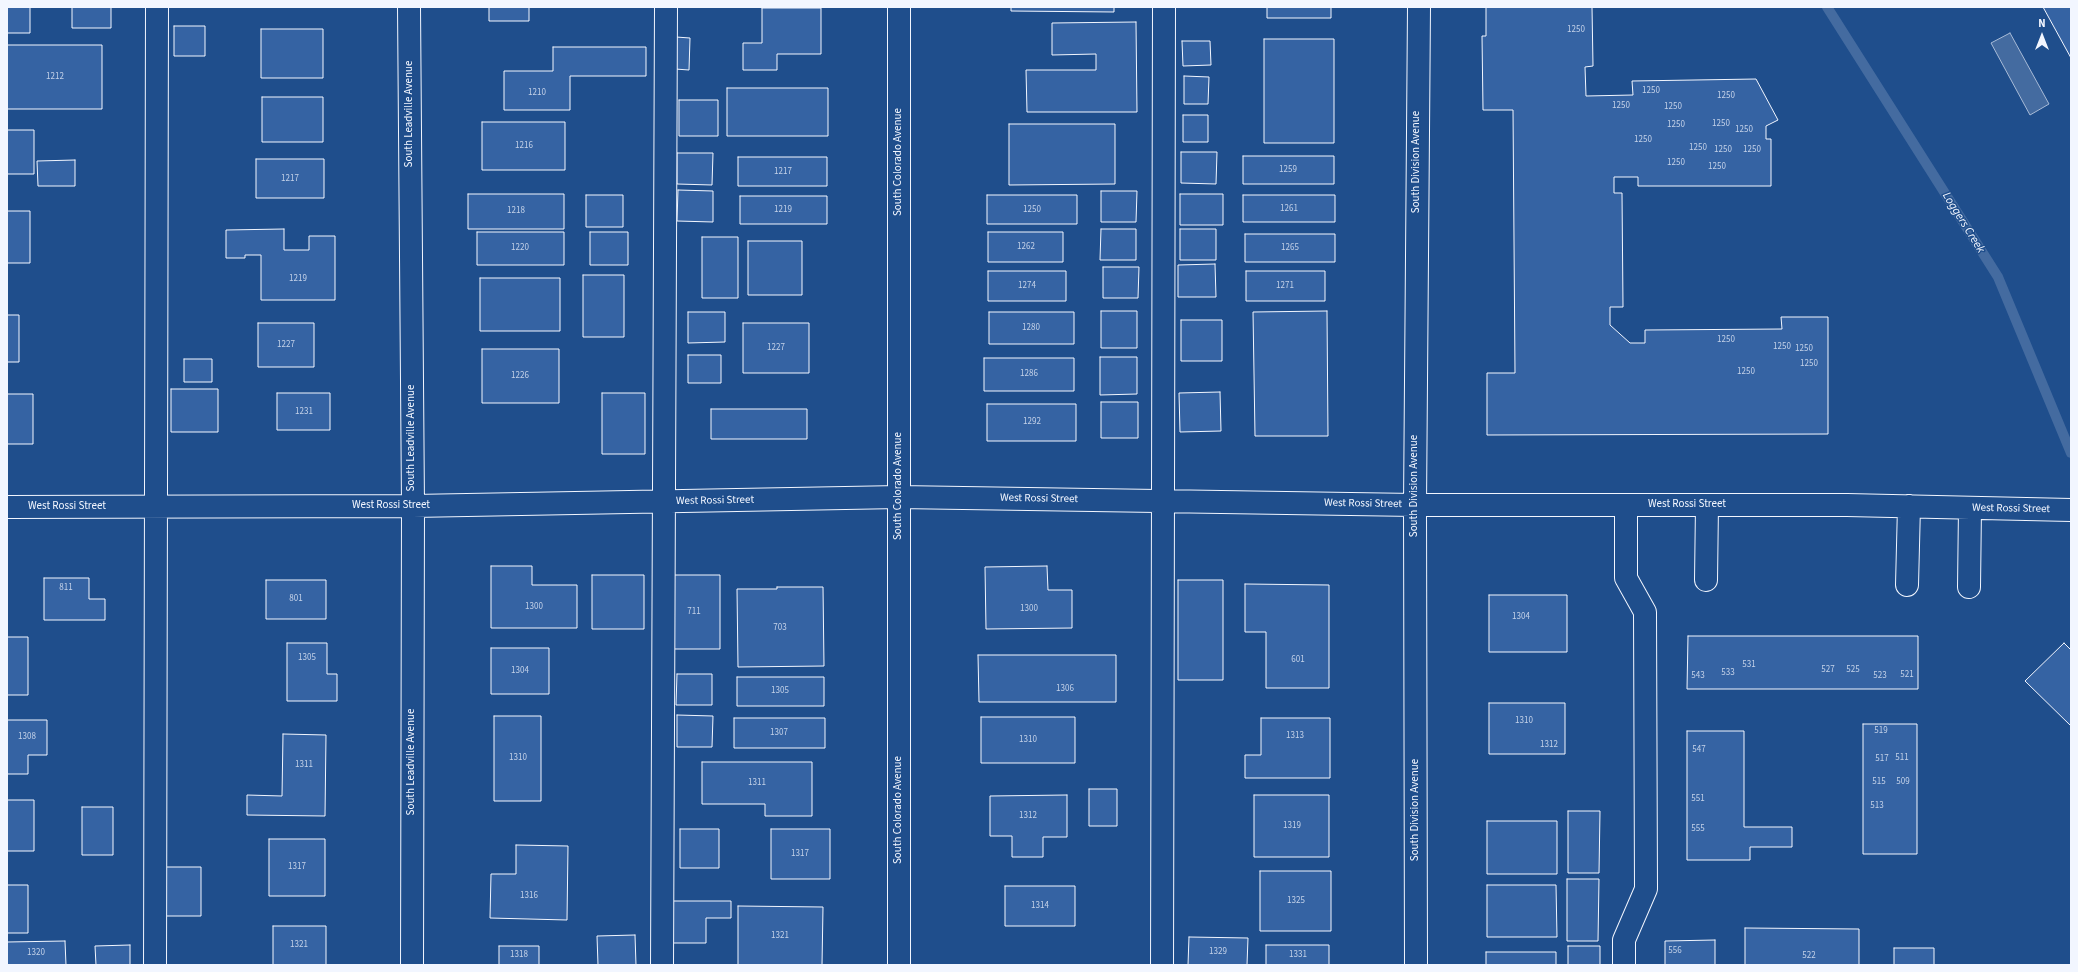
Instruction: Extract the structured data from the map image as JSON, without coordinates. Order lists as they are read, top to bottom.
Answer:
{
  "streets": {
    "street": [
      "South Leadville Avenue",
      "South Colorado Avenue",
      "South Division Avenue",
      "West Rossi Street"
    ]
  },
  "crossings": [
    ["South Leadville Avenue", "West Rossi Street"],
    ["South Colorado Avenue", "West Rossi Street"],
    ["South Division Avenue", "West Rossi Street"]
  ],
  "water": ["Loggers Creek"],
  "house_numbers": [
    "1250",
    "1212",
    "1250",
    "1210",
    "1250",
    "1250",
    "1250",
    "1250",
    "1250",
    "1250",
    "1250",
    "1216",
    "1250",
    "1250",
    "1250",
    "1250",
    "1250",
    "1259",
    "1217",
    "1217",
    "1261",
    "1219",
    "1250",
    "1218",
    "1262",
    "1220",
    "1265",
    "1219",
    "1274",
    "1271",
    "1280",
    "1250",
    "1227",
    "1250",
    "1227",
    "1250",
    "1250",
    "1250",
    "1286",
    "1226",
    "1231",
    "1292",
    "811",
    "801",
    "1300",
    "1300",
    "711",
    "1304",
    "703",
    "1305",
    "601",
    "531",
    "527",
    "525",
    "1304",
    "533",
    "521",
    "543",
    "523",
    "1306",
    "1305",
    "1310",
    "519",
    "1307",
    "1313",
    "1308",
    "1310",
    "1312",
    "547",
    "1310",
    "511",
    "517",
    "1311",
    "515",
    "509",
    "1311",
    "551",
    "513",
    "1312",
    "1319",
    "555",
    "1317",
    "1317",
    "1316",
    "1325",
    "1314",
    "1321",
    "1321",
    "556",
    "1329",
    "1320",
    "1318",
    "1331",
    "522"
  ],
  "north": "top"
}
